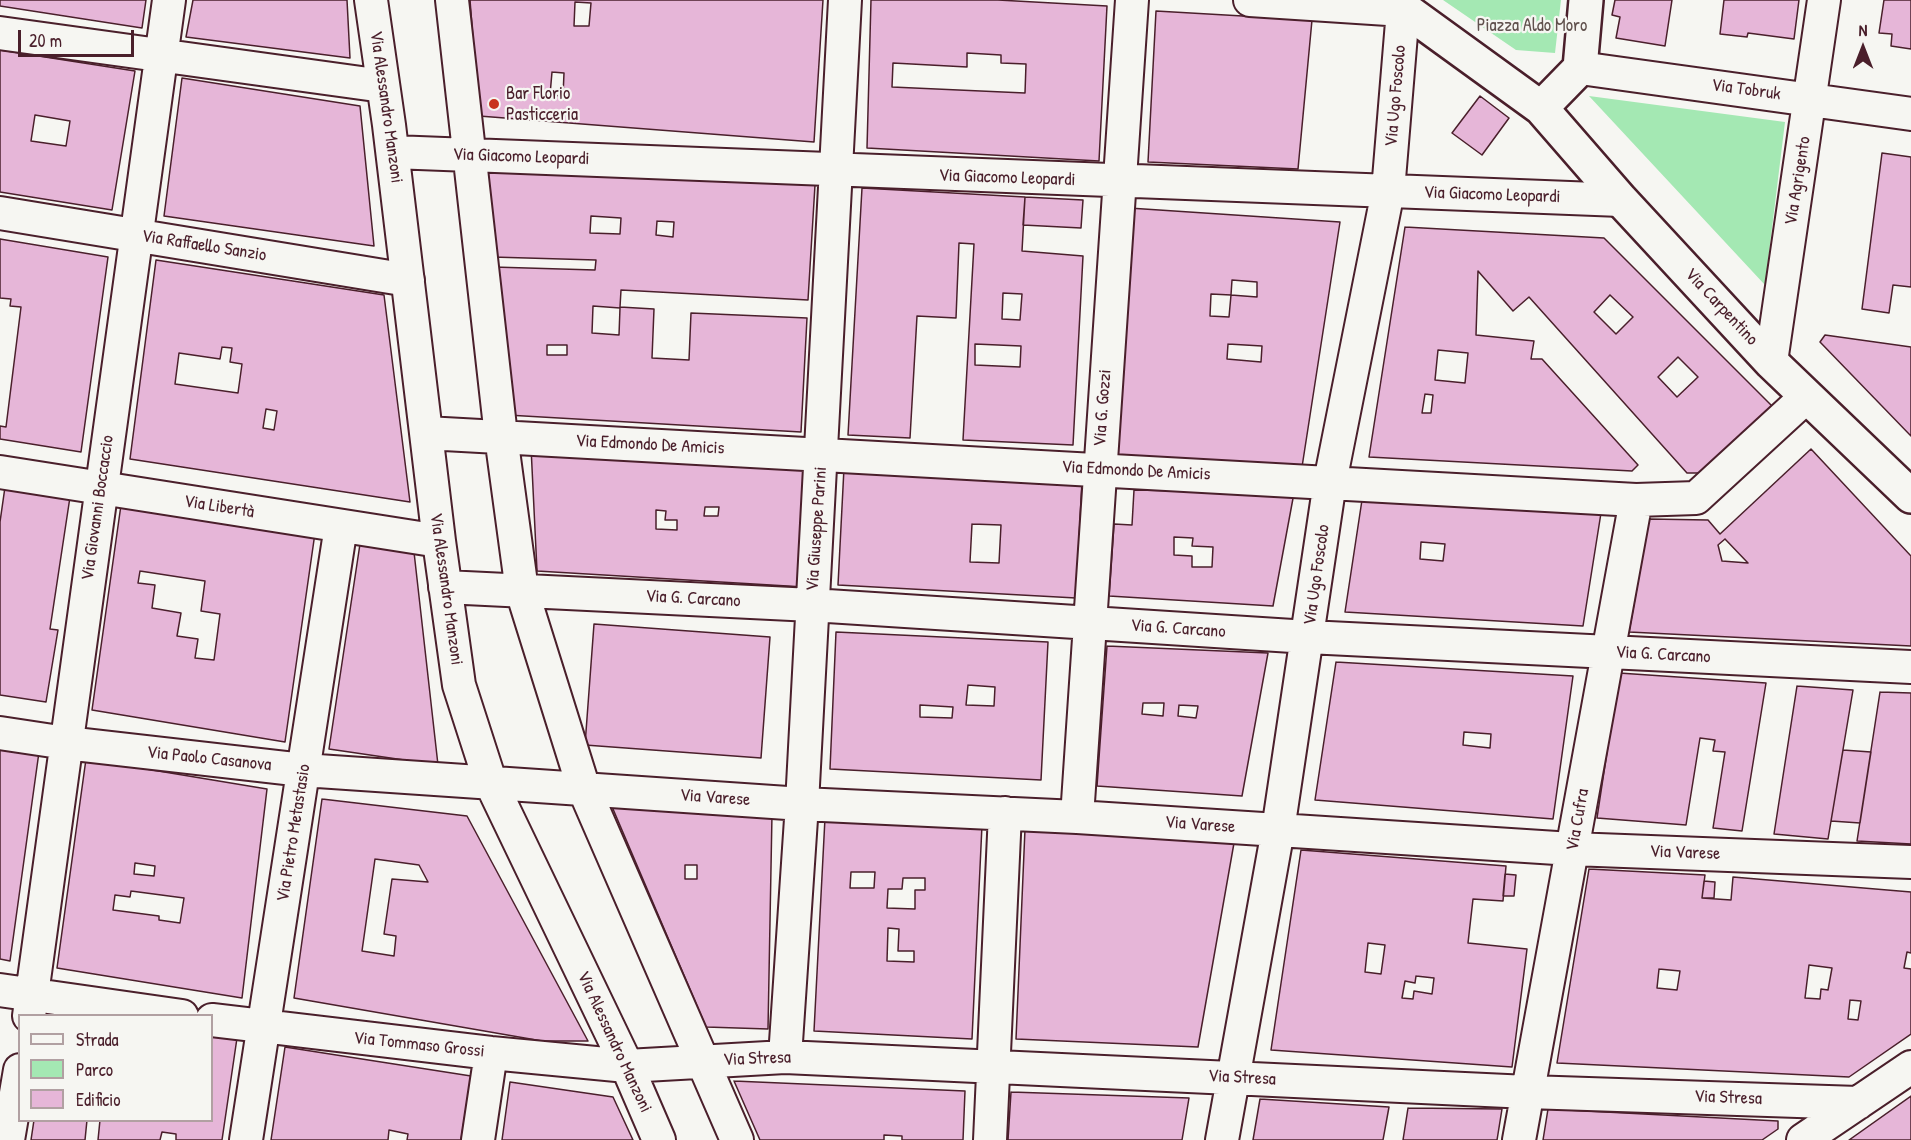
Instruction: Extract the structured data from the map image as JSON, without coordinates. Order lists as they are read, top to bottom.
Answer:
{
  "streets": {
    "street": [
      "Via Tobruk",
      "Via Ugo Foscolo",
      "Via Alessandro Manzoni",
      "Via Giacomo Leopardi",
      "Via Agrigento",
      "Via Raffaello Sanzio",
      "Via Carpentino",
      "Via G. Gozzi",
      "Via Edmondo De Amicis",
      "Via Libertà",
      "Via Giovanni Boccaccio",
      "Via Giuseppe Parini",
      "Via G. Carcano",
      "Via Paolo Casanova",
      "Via Varese",
      "Via Cufra",
      "Via Pietro Metastasio",
      "Via Tommaso Grossi",
      "Via Stresa"
    ]
  },
  "crossings": [
    ["Via Tobruk", "Via Agrigento"],
    ["Via Ugo Foscolo", "Via Giacomo Leopardi"],
    ["Via Ugo Foscolo", "Via Edmondo De Amicis"],
    ["Via Ugo Foscolo", "Via G. Carcano"],
    ["Via Ugo Foscolo", "Via Varese"],
    ["Via Ugo Foscolo", "Via Stresa"],
    ["Via Alessandro Manzoni", "Via Giacomo Leopardi"],
    ["Via Alessandro Manzoni", "Via Raffaello Sanzio"],
    ["Via Alessandro Manzoni", "Via Edmondo De Amicis"],
    ["Via Alessandro Manzoni", "Via Libertà"],
    ["Via Alessandro Manzoni", "Via G. Carcano"],
    ["Via Alessandro Manzoni", "Via Paolo Casanova"],
    ["Via Alessandro Manzoni", "Via Varese"],
    ["Via Alessandro Manzoni", "Via Tommaso Grossi"],
    ["Via Alessandro Manzoni", "Via Stresa"],
    ["Via Giacomo Leopardi", "Via Carpentino"],
    ["Via Giacomo Leopardi", "Via G. Gozzi"],
    ["Via Giacomo Leopardi", "Via Giuseppe Parini"],
    ["Via Agrigento", "Via Carpentino"],
    ["Via Raffaello Sanzio", "Via Giovanni Boccaccio"],
    ["Via Carpentino", "Via Edmondo De Amicis"],
    ["Via G. Gozzi", "Via Edmondo De Amicis"],
    ["Via G. Gozzi", "Via G. Carcano"],
    ["Via G. Gozzi", "Via Varese"],
    ["Via Edmondo De Amicis", "Via Giuseppe Parini"],
    ["Via Edmondo De Amicis", "Via Cufra"],
    ["Via Libertà", "Via Giovanni Boccaccio"],
    ["Via Libertà", "Via Pietro Metastasio"],
    ["Via Giovanni Boccaccio", "Via Paolo Casanova"],
    ["Via Giuseppe Parini", "Via G. Carcano"],
    ["Via Giuseppe Parini", "Via Varese"],
    ["Via Giuseppe Parini", "Via Stresa"],
    ["Via G. Carcano", "Via Cufra"],
    ["Via Paolo Casanova", "Via Varese"],
    ["Via Paolo Casanova", "Via Pietro Metastasio"],
    ["Via Varese", "Via Cufra"],
    ["Via Cufra", "Via Stresa"],
    ["Via Pietro Metastasio", "Via Tommaso Grossi"],
    ["Via Tommaso Grossi", "Via Stresa"]
  ],
  "parks": ["Piazza Aldo Moro"],
  "places": ["Bar Florio Pasticceria"],
  "legend": ["Strada", "Parco", "Edificio"],
  "scale_bar": "20 m",
  "north": "top"
}
